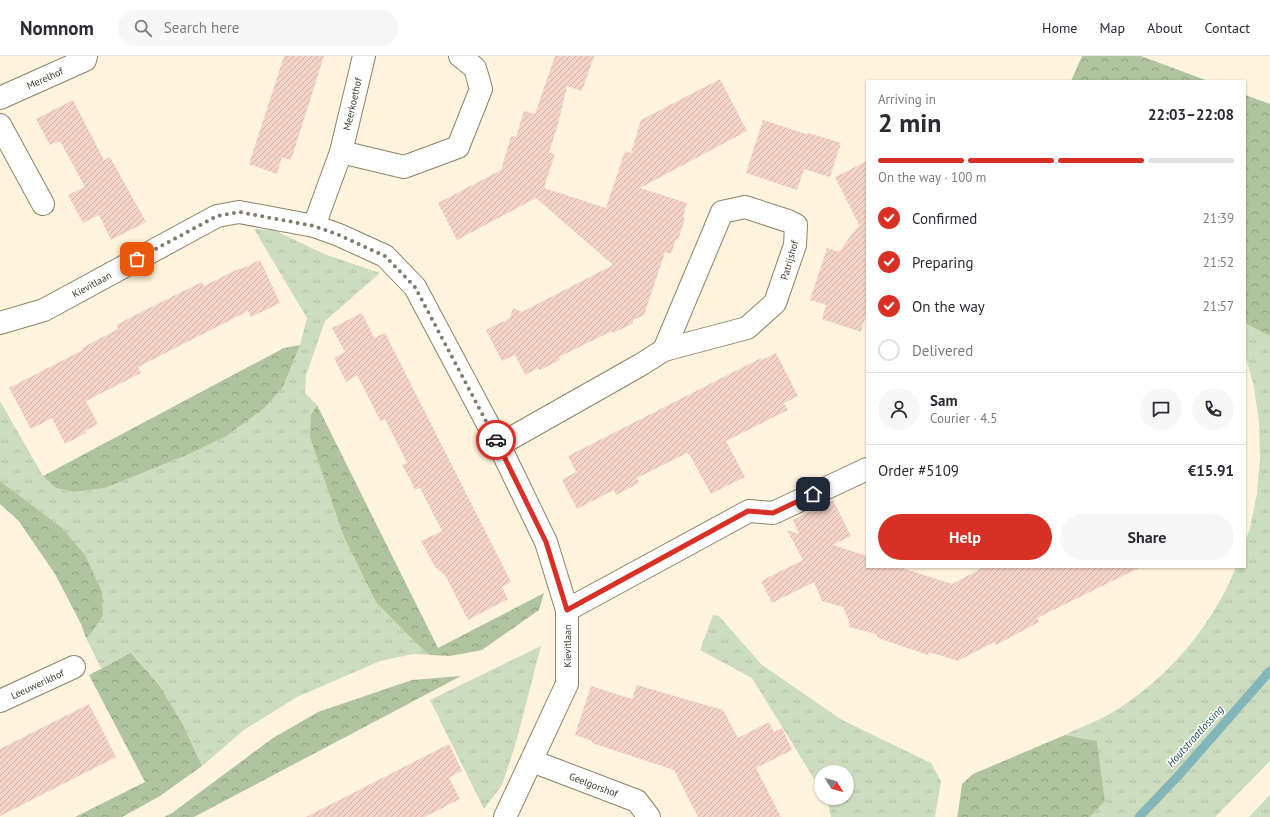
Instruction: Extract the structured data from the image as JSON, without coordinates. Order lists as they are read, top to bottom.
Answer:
{
  "streets": {
    "street": [
      "Merelhof",
      "Meerkoethof",
      "Patrijshof",
      "Kievitlaan",
      "Leeuwerikhof",
      "Geelgorshof"
    ]
  },
  "crossings": [
    ["Meerkoethof", "Kievitlaan"],
    ["Patrijshof", "Kievitlaan"],
    ["Kievitlaan", "Geelgorshof"]
  ],
  "water": ["Houtstraatlossing"],
  "north": "bottom right",
  "page": {
    "header": "Nomnom",
    "search": "Search here",
    "nav": [
      "Home",
      "Map",
      "About",
      "Contact"
    ],
    "heading": ["2 min", "Arriving in", "22:03–22:08"],
    "panel": [
      "Sam",
      "Courier · 4.5",
      "Order #5109",
      "€15.91"
    ],
    "bar": "On the way · 100 m",
    "list": [
      ["Confirmed", "21:39"],
      ["Preparing", "21:52"],
      ["On the way", "21:57"],
      "Delivered"
    ],
    "buttons": ["Help", "Share"]
  }
}
